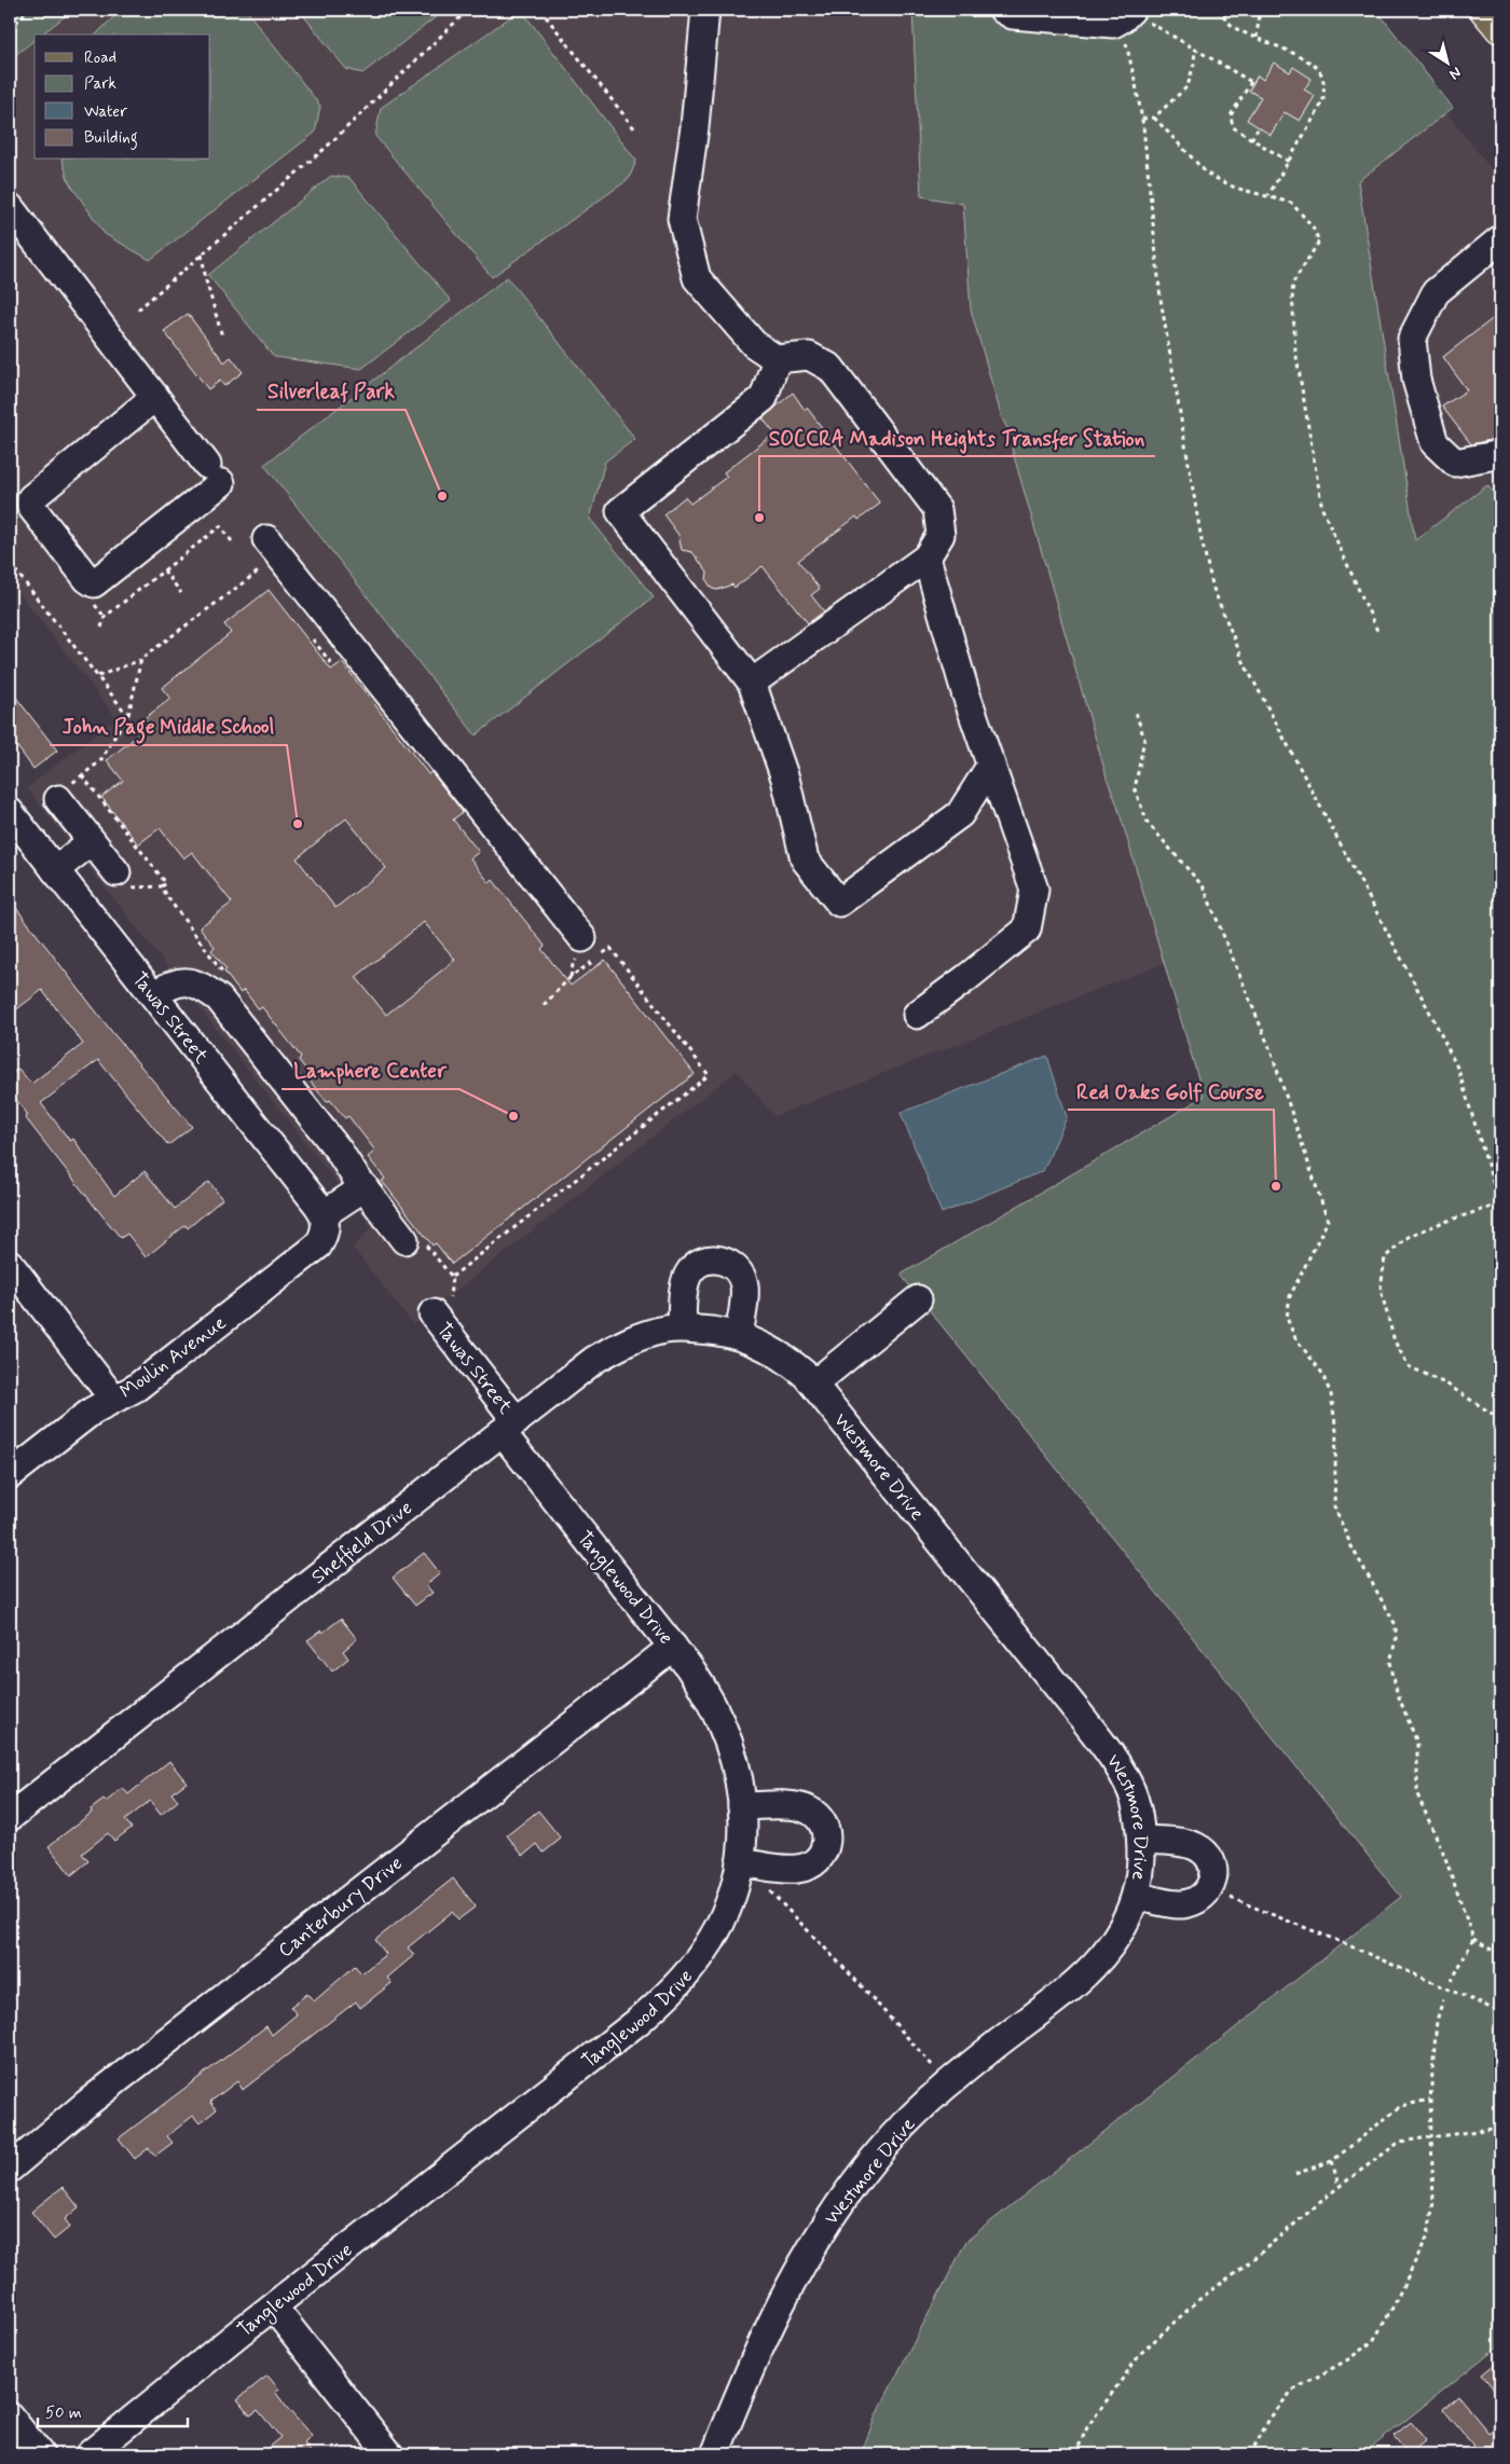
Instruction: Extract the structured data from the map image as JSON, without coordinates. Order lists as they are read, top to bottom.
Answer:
{
  "streets": {
    "street": [
      "Tawas Street",
      "Moulin Avenue",
      "Westmore Drive",
      "Sheffield Drive",
      "Tanglewood Drive",
      "Canterbury Drive"
    ]
  },
  "crossings": [
    ["Tawas Street", "Moulin Avenue"],
    ["Tawas Street", "Sheffield Drive"],
    ["Tawas Street", "Tanglewood Drive"],
    ["Westmore Drive", "Sheffield Drive"],
    ["Sheffield Drive", "Tanglewood Drive"],
    ["Tanglewood Drive", "Canterbury Drive"]
  ],
  "places": [
    "Silverleaf Park",
    "SOCCRA Madison Heights Transfer Station",
    "John Page Middle School",
    "Lamphere Center",
    "Red Oaks Golf Course"
  ],
  "legend": [
    "Road",
    "Park",
    "Water",
    "Building"
  ],
  "scale_bar": "50 m",
  "north": "bottom right"
}
